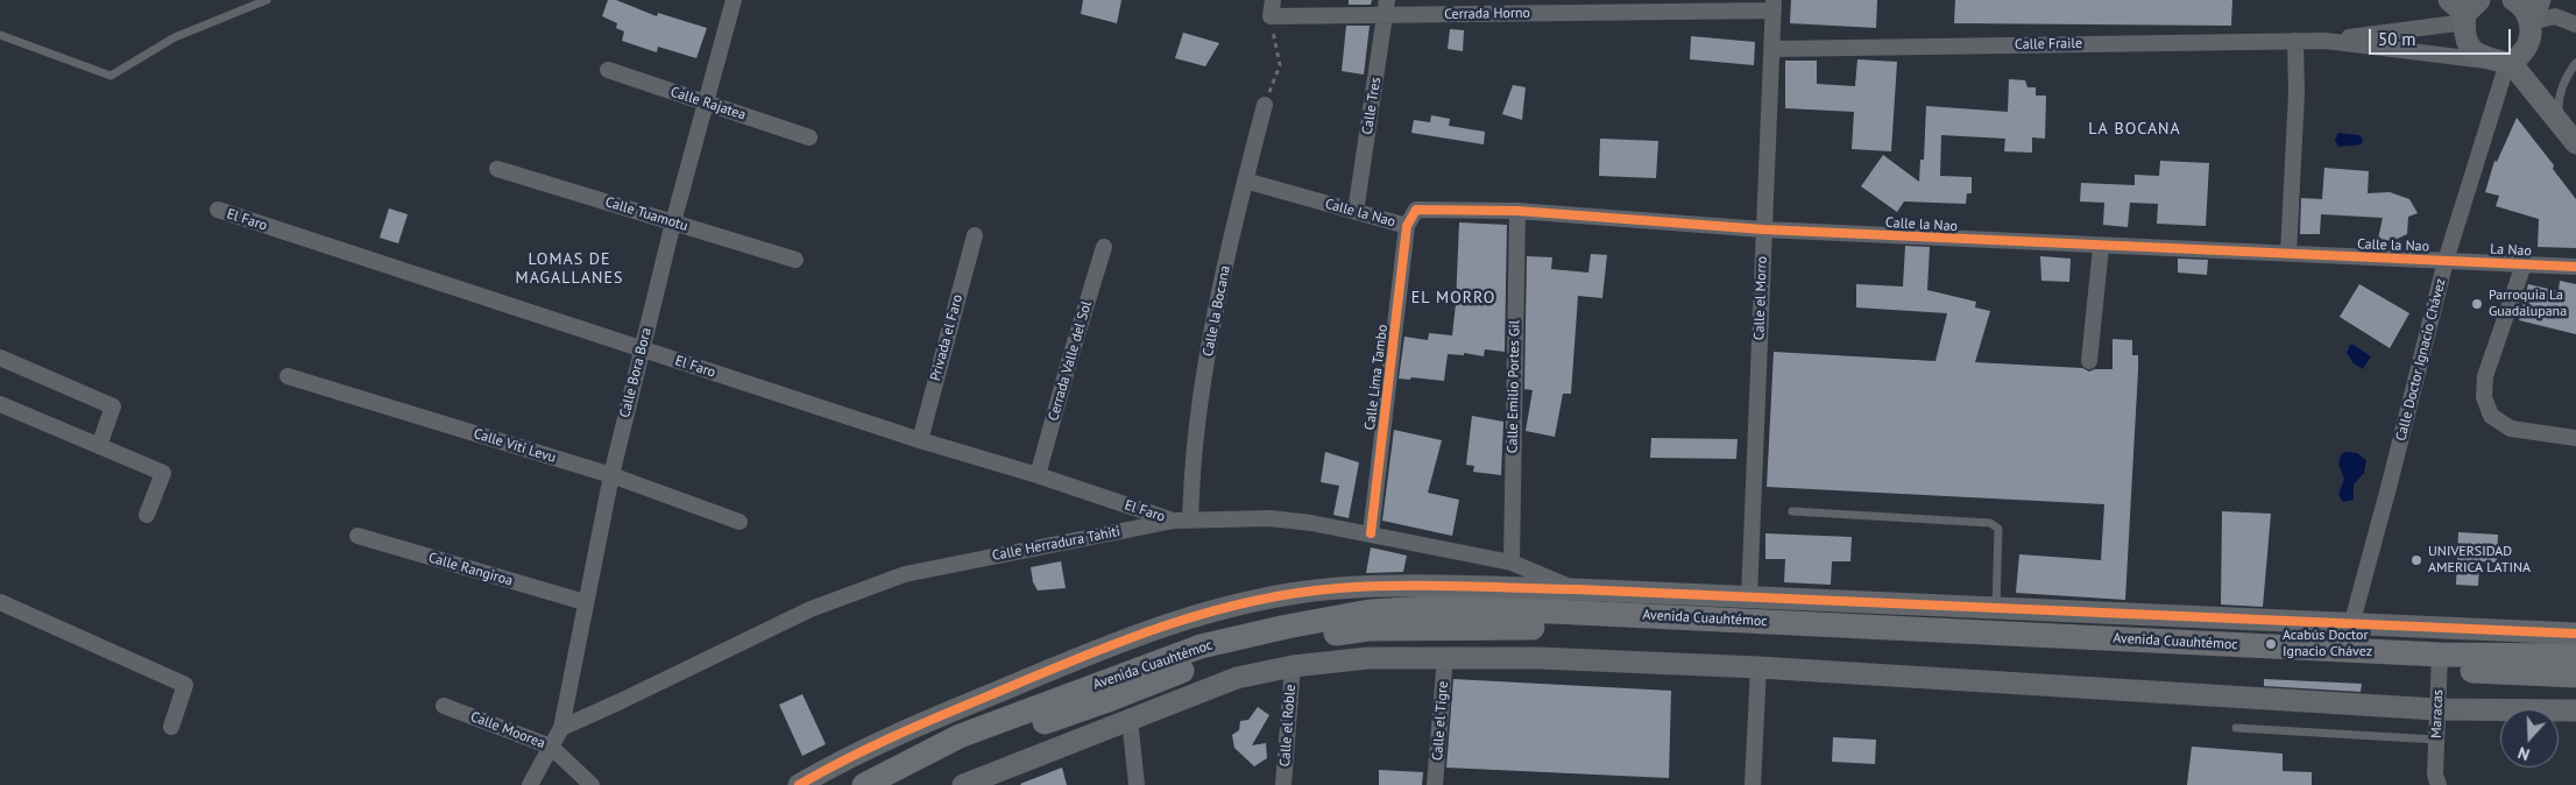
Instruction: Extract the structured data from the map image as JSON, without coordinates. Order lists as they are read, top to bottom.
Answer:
{
  "streets": {
    "main road": ["Avenida Cuauhtémoc"],
    "street": [
      "Cerrada Horno",
      "Calle Fraile",
      "Calle Rajatea",
      "Calle Tres",
      "Calle la Nao",
      "Calle Tuamotu",
      "El Faro",
      "La Nao",
      "Calle el Morro",
      "Calle la Bocana",
      "Privada el Faro",
      "Calle Doctor Ignacio Chávez",
      "Cerrada Valle del Sol",
      "Calle Bora Bora",
      "Calle Lima Tambo",
      "Calle Emilio Portes Gil",
      "Calle Viti Levu",
      "Calle Herradura Tahiti",
      "Calle Rangiroa",
      "Maracas",
      "Calle el Tigre",
      "Calle el Roble",
      "Calle Moorea"
    ]
  },
  "crossings": [
    ["Cerrada Horno", "Calle Tres"],
    ["Cerrada Horno", "Calle el Morro"],
    ["Calle Fraile", "Calle el Morro"],
    ["Calle Fraile", "Calle Doctor Ignacio Chávez"],
    ["Calle Rajatea", "Calle Bora Bora"],
    ["Calle Tres", "Calle la Nao"],
    ["Calle la Nao", "La Nao"],
    ["Calle la Nao", "Calle el Morro"],
    ["Calle la Nao", "Calle la Bocana"],
    ["Calle la Nao", "Calle Doctor Ignacio Chávez"],
    ["Calle la Nao", "Calle Lima Tambo"],
    ["Calle la Nao", "Calle Emilio Portes Gil"],
    ["Calle Tuamotu", "Calle Bora Bora"],
    ["El Faro", "Calle la Bocana"],
    ["El Faro", "Privada el Faro"],
    ["El Faro", "Cerrada Valle del Sol"],
    ["El Faro", "Calle Bora Bora"],
    ["El Faro", "Calle Herradura Tahiti"],
    ["La Nao", "Calle Doctor Ignacio Chávez"],
    ["Calle la Bocana", "Calle Herradura Tahiti"],
    ["Calle Bora Bora", "Calle Viti Levu"],
    ["Calle Bora Bora", "Calle Herradura Tahiti"],
    ["Calle Bora Bora", "Calle Rangiroa"],
    ["Calle Bora Bora", "Calle Moorea"],
    ["Calle Lima Tambo", "Calle Herradura Tahiti"],
    ["Calle Emilio Portes Gil", "Calle Herradura Tahiti"],
    ["Avenida Cuauhtémoc", "Maracas"]
  ],
  "districts": ["LA BOCANA", "LOMAS DE MAGALLANES", "EL MORRO"],
  "places": ["Parroquia La Guadalupana", "UNIVERSIDAD AMERICA LATINA", "Acabús Doctor Ignacio Chávez"],
  "scale_bar": "50 m",
  "north": "bottom"
}
